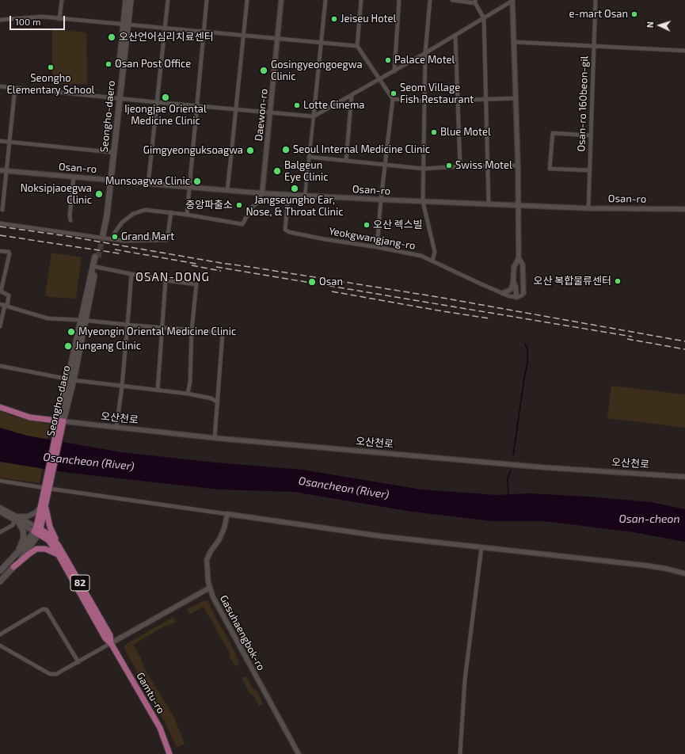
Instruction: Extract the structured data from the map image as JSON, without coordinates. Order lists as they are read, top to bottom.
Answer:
{
  "streets": {
    "main road": [
      "Seongho-daero",
      "오산천로",
      "82",
      "Gamtu-ro"
    ],
    "street": [
      "Osan-ro 160beon-gil",
      "Daewon-ro",
      "Osan-ro",
      "Yeokgwangjang-ro",
      "Gasuhaengbok-ro"
    ]
  },
  "crossings": [
    ["Osan-ro 160beon-gil", "Osan-ro"],
    ["Daewon-ro", "Osan-ro"],
    ["Seongho-daero", "Osan-ro"],
    ["Seongho-daero", "오산천로"],
    ["Seongho-daero", "Gamtu-ro"],
    ["Osan-ro", "Yeokgwangjang-ro"]
  ],
  "districts": ["OSAN-DONG"],
  "water": ["Osancheon (River)", "Osan-cheon"],
  "places": [
    "e-mart Osan",
    "Jeiseu Hotel",
    "오산언어심리치료센터",
    "Palace Motel",
    "Osan Post Office",
    "Seongho Elementary School",
    "Gosingyeongoegwa Clinic",
    "Seom Village Fish Restaurant",
    "Ijeongjae Oriental Medicine Clinic",
    "Lotte Cinema",
    "Blue Motel",
    "Seoul Internal Medicine Clinic",
    "Gimgyeonguksoagwa",
    "Swiss Motel",
    "Balgeun Eye Clinic",
    "Munsoagwa Clinic",
    "Jangseungho Ear, Nose, & Throat Clinic",
    "Noksipjaoegwa Clinic",
    "중앙파출소",
    "오산 렉스빌",
    "Grand Mart",
    "오산 복합물류센터",
    "Osan",
    "Myeongin Oriental Medicine Clinic",
    "Jungang Clinic"
  ],
  "scale_bar": "100 m",
  "north": "left"
}
